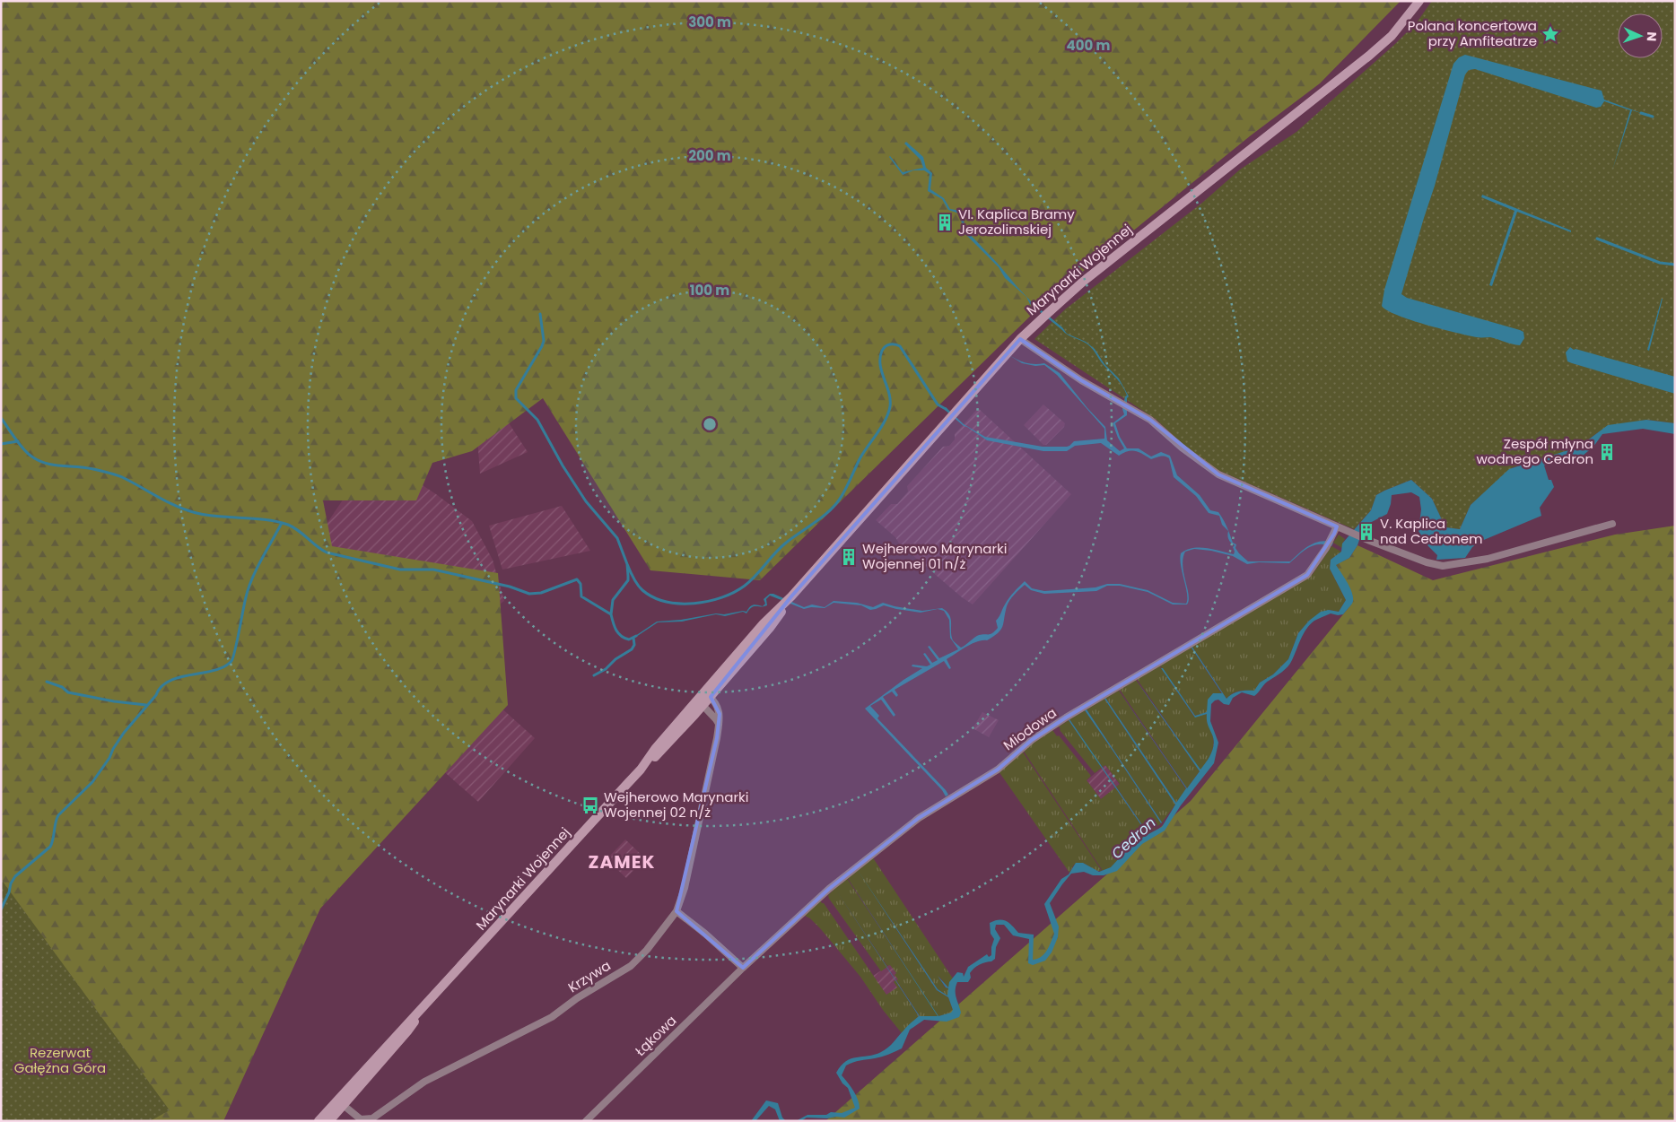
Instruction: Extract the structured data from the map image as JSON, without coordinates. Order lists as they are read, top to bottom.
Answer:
{
  "streets": {
    "main road": ["Marynarki Wojennej"],
    "street": ["Miodowa", "Krzywa", "Łąkowa"]
  },
  "crossings": [
    ["Marynarki Wojennej", "Krzywa"],
    ["Miodowa", "Łąkowa"]
  ],
  "districts": ["ZAMEK"],
  "water": ["Cedron"],
  "parks": ["Rezerwat Gałęźna Góra"],
  "places": {
    "place": ["Polana koncertowa przy Amfiteatrze"],
    "building": [
      "VI. Kaplica Bramy Jerozolimskiej",
      "Zespół młyna wodnego Cedron",
      "V. Kaplica nad Cedronem",
      "Wejherowo Marynarki Wojennej 01 n/ż"
    ],
    "bus stop": ["Wejherowo Marynarki Wojennej 02 n/ż"]
  },
  "north": "right",
  "rings": [
    "300 m",
    "400 m",
    "200 m",
    "100 m"
  ]
}
